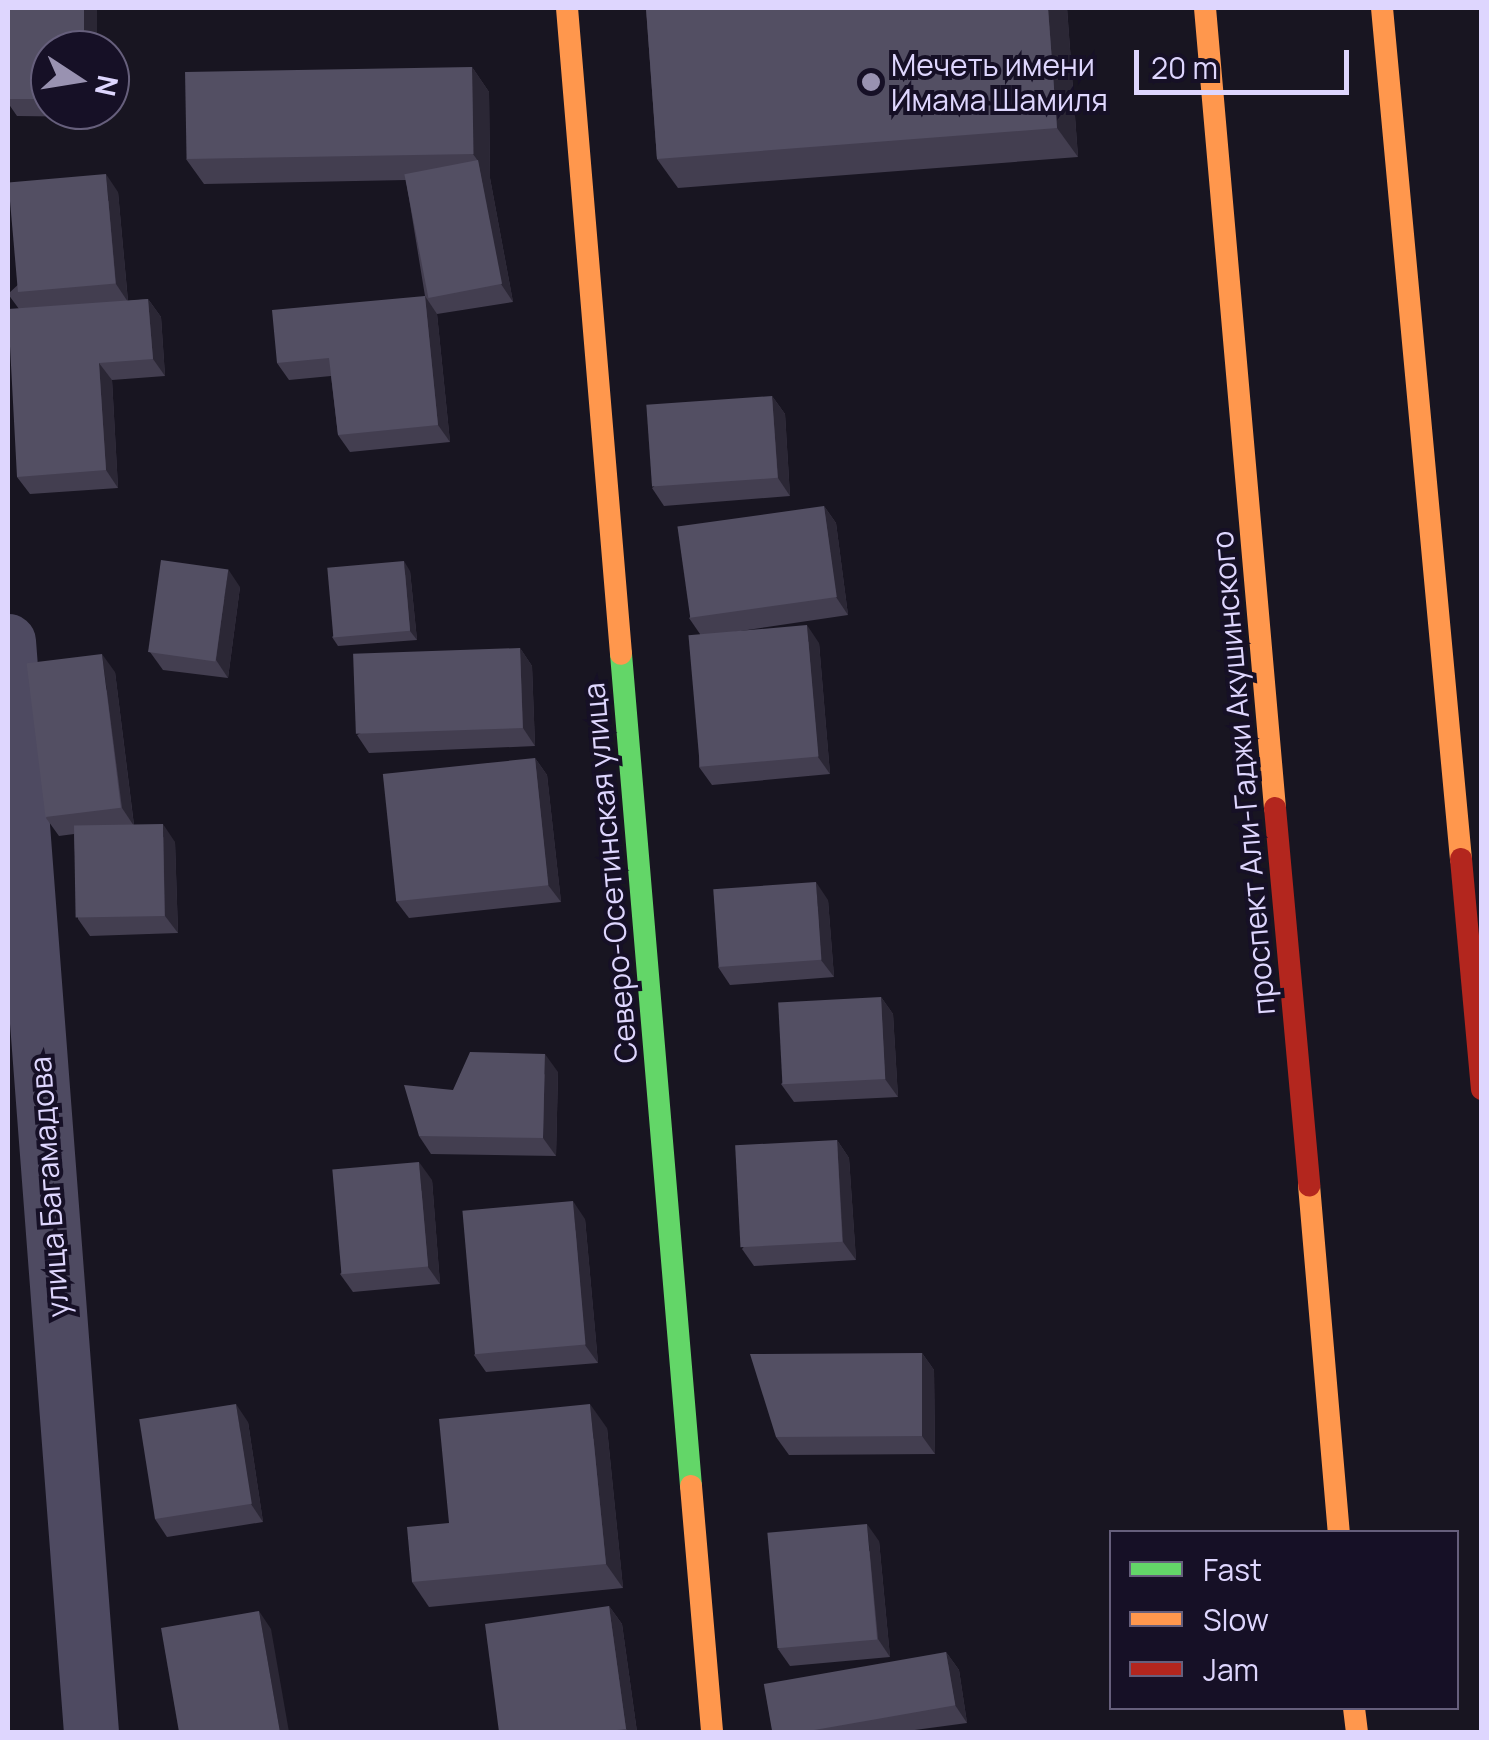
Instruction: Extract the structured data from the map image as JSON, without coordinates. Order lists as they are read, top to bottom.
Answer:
{
  "streets": {
    "main road": ["проспект Али-Гаджи Акушинского", "Северо-Осетинская улица"],
    "street": ["улица Багамадова"]
  },
  "places": ["Мечеть имени Имама Шамиля"],
  "legend": ["Fast", "Slow", "Jam"],
  "scale_bar": "20 m",
  "north": "right"
}
